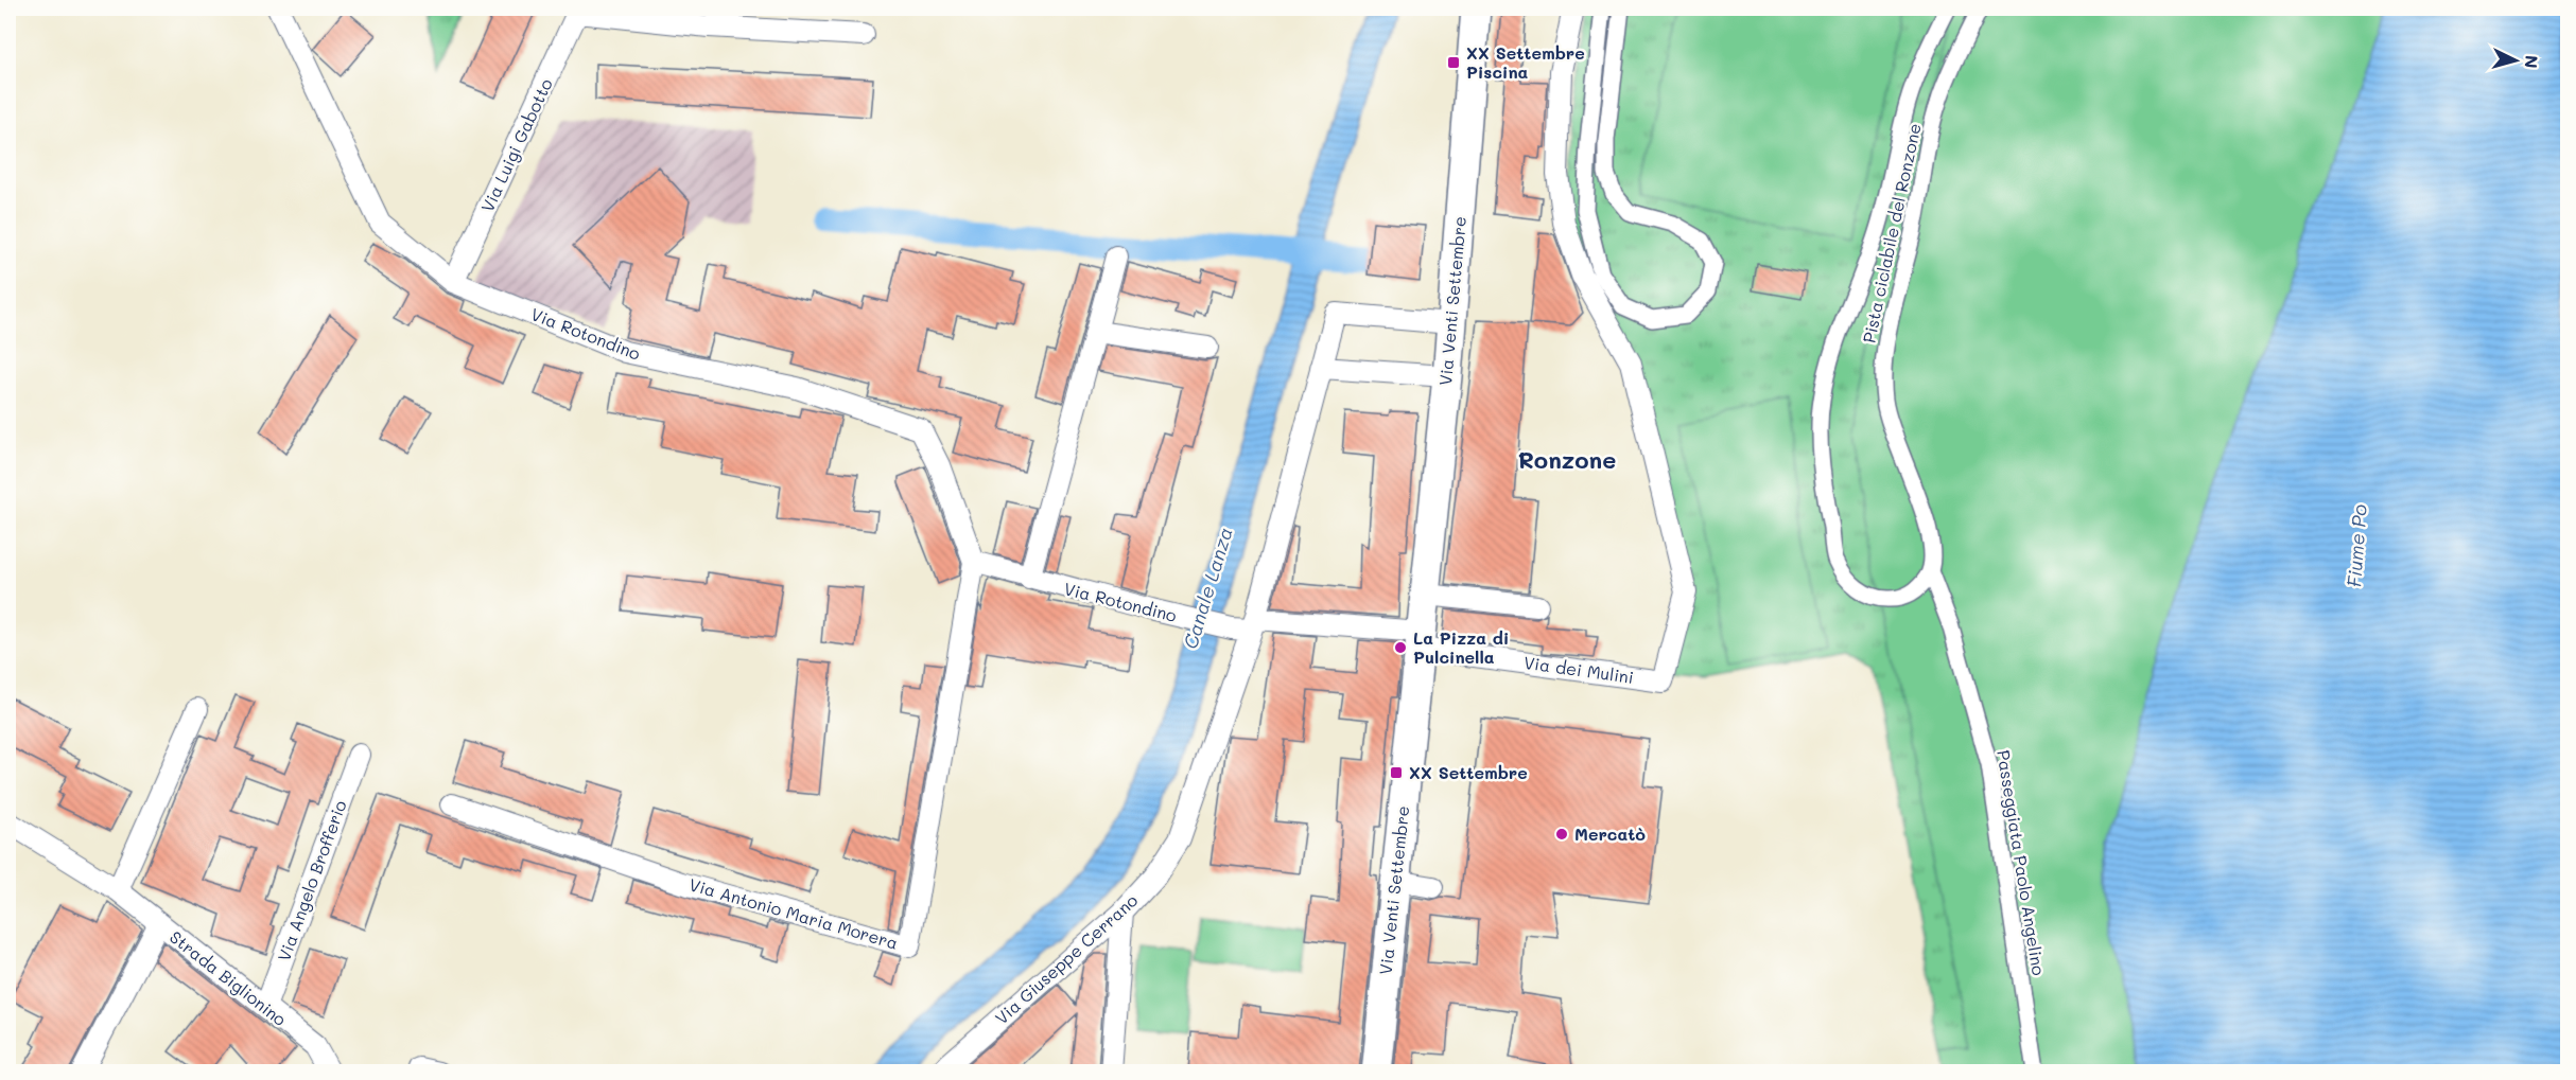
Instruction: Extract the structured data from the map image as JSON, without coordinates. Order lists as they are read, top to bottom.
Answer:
{
  "streets": {
    "main road": ["Via Venti Settembre"],
    "street": [
      "Via Luigi Gabotto",
      "Pista ciclabile del Ronzone",
      "Via Rotondino",
      "Via dei Mulini",
      "Passeggiata Paolo Angelino",
      "Via Angelo Brofferio",
      "Via Antonio Maria Morera",
      "Via Giuseppe Cerrano",
      "Strada Biglionino"
    ]
  },
  "crossings": [
    ["Via Luigi Gabotto", "Via Rotondino"],
    ["Pista ciclabile del Ronzone", "Passeggiata Paolo Angelino"],
    ["Via Venti Settembre", "Via Rotondino"],
    ["Via Venti Settembre", "Via dei Mulini"],
    ["Via Venti Settembre", "Via Giuseppe Cerrano"],
    ["Via Rotondino", "Via dei Mulini"],
    ["Via Rotondino", "Via Antonio Maria Morera"],
    ["Via Rotondino", "Via Giuseppe Cerrano"],
    ["Via Angelo Brofferio", "Strada Biglionino"]
  ],
  "districts": ["Ronzone"],
  "water": ["Fiume Po", "Canale Lanza"],
  "places": {
    "transit": ["XX Settembre Piscina", "XX Settembre"],
    "other": ["La Pizza di Pulcinella", "Mercatò"]
  },
  "north": "right"
}
